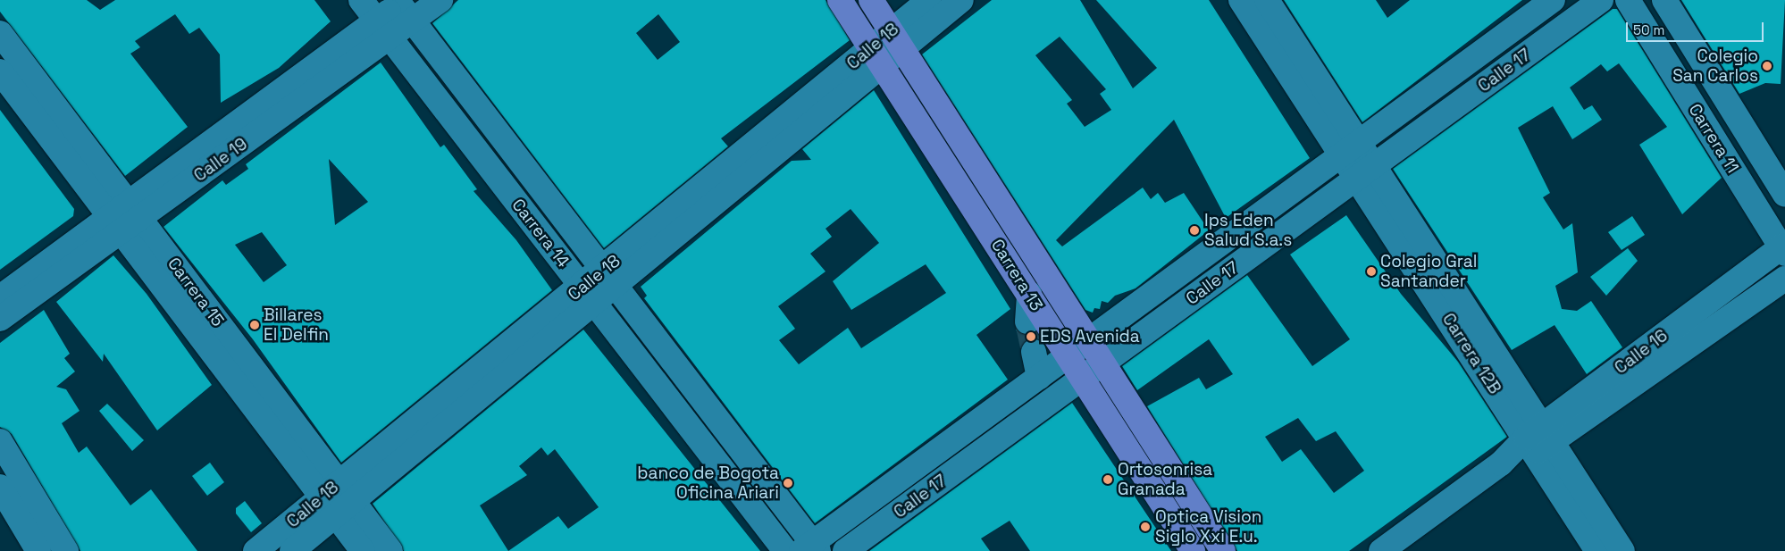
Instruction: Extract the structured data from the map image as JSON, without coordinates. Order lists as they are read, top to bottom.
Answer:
{
  "streets": {
    "main road": ["Carrera 13"],
    "street": [
      "Calle 18",
      "Calle 17",
      "Carrera 11",
      "Calle 19",
      "Carrera 14",
      "Carrera 15",
      "Calle 16",
      "Carrera 12B"
    ]
  },
  "crossings": [
    ["Calle 18", "Carrera 14"],
    ["Calle 18", "Carrera 13"],
    ["Calle 18", "Carrera 15"],
    ["Calle 17", "Carrera 14"],
    ["Calle 17", "Carrera 13"],
    ["Calle 17", "Carrera 12B"],
    ["Carrera 11", "Calle 16"],
    ["Calle 19", "Carrera 14"],
    ["Calle 19", "Carrera 15"],
    ["Calle 16", "Carrera 12B"]
  ],
  "places": [
    "Colegio San Carlos",
    "Ips Eden Salud S.a.s",
    "Colegio Gral Santander",
    "Billares El Delfin",
    "EDS Avenida",
    "Ortosonrisa Granada",
    "banco de Bogota Oficina Ariari",
    "Optica Vision Siglo Xxi E.u."
  ],
  "scale_bar": "50 m"
}
